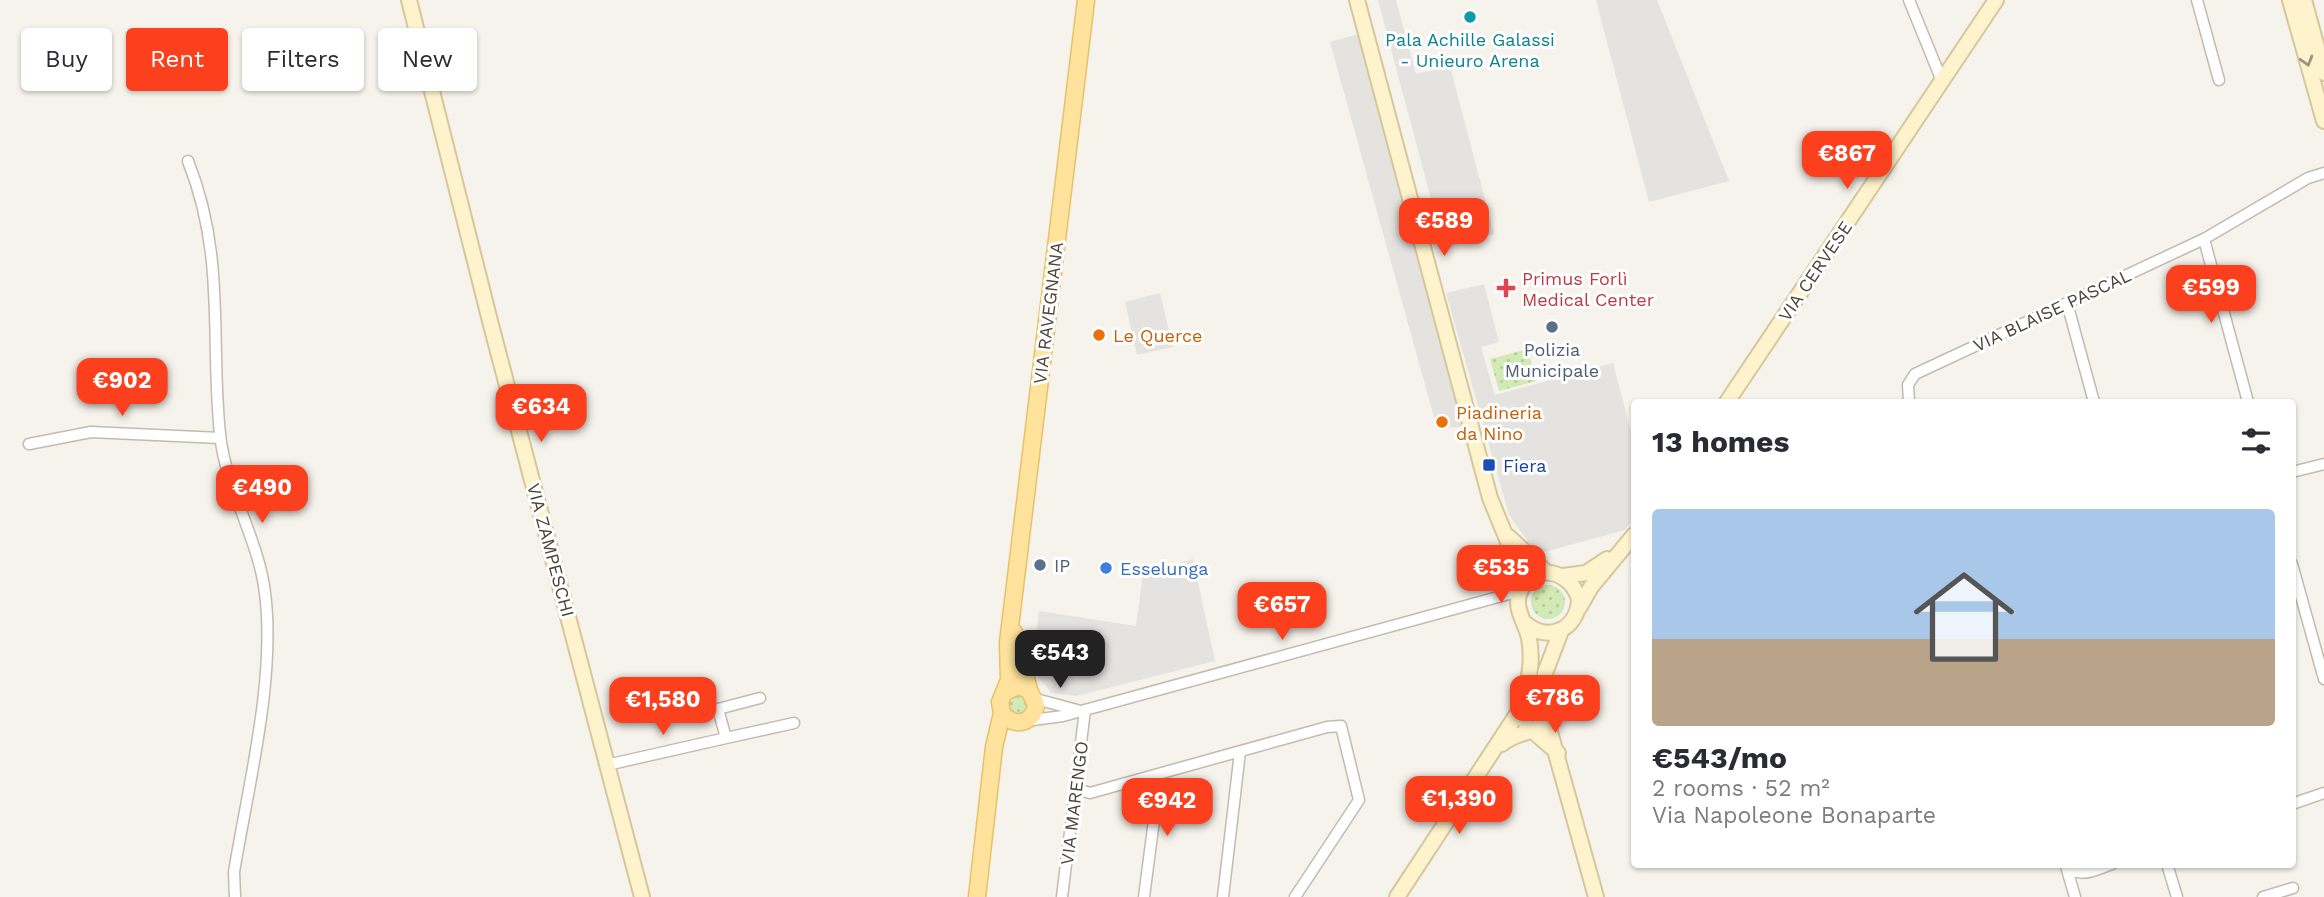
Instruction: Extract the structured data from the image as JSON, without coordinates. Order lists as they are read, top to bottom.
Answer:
{
  "streets": {
    "main road": ["VIA RAVEGNANA"],
    "street": [
      "VIA CERVESE",
      "VIA BLAISE PASCAL",
      "VIA ZAMPESCHI",
      "VIA MARENGO"
    ]
  },
  "places": {
    "other": [
      "Pala Achille Galassi - Unieuro Arena",
      "Polizia Municipale",
      "Le Querce",
      "Piadineria da Nino",
      "IP",
      "Esselunga"
    ],
    "health": ["Primus Forlì Medical Center"],
    "transit": ["Fiera"]
  },
  "page": {
    "chip": [
      "Buy",
      "Rent",
      "Filters",
      "New"
    ],
    "price": [
      "€867",
      "€589",
      "€599",
      "€902",
      "€634",
      "€490",
      "€535",
      "€657",
      "€543",
      "€786",
      "€1,580",
      "€1,390",
      "€942"
    ],
    "heading": "13 homes",
    "list": [
      {
        "name": "€543/mo",
        "note": "2 rooms · 52 m² · Via Napoleone Bonaparte"
      }
    ]
  }
}
